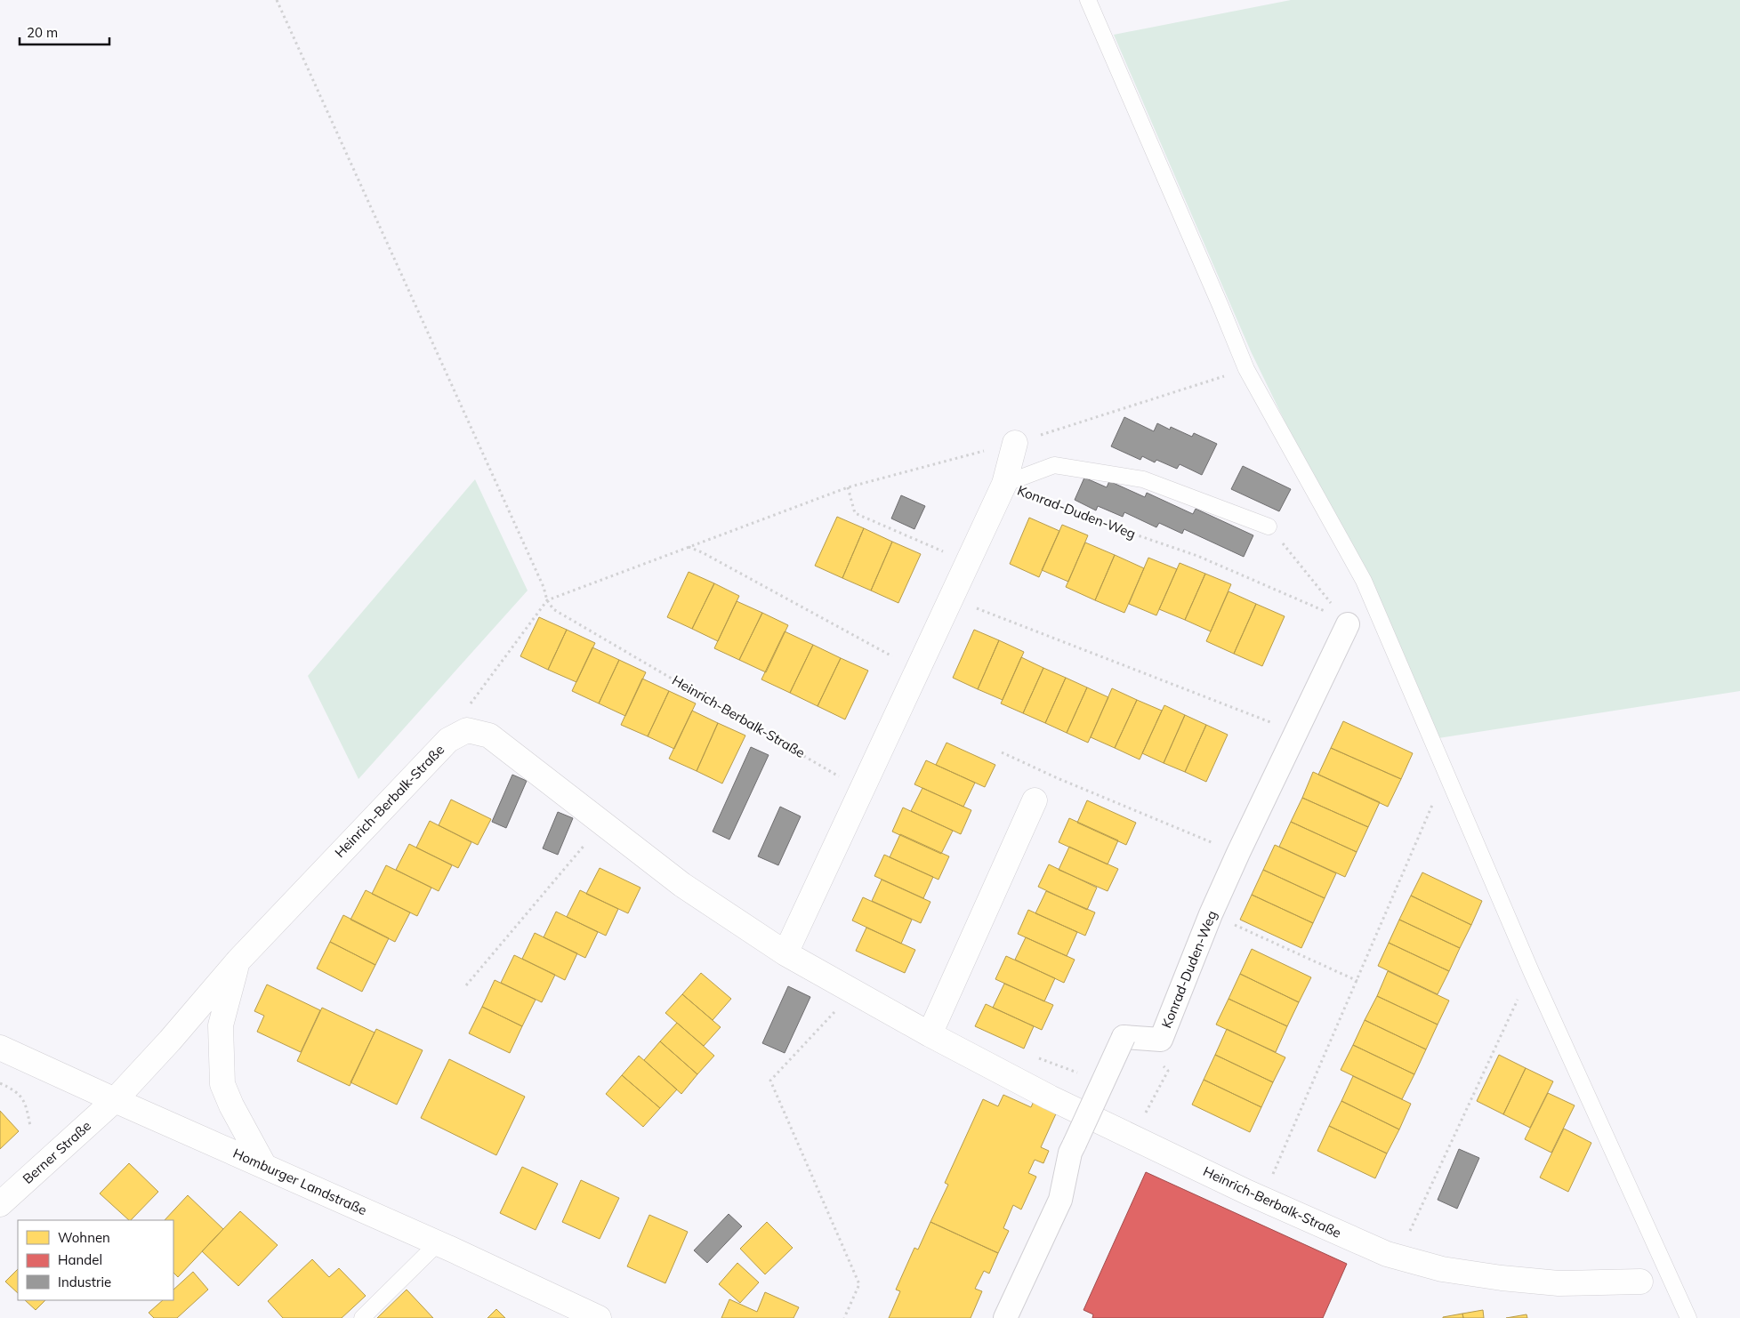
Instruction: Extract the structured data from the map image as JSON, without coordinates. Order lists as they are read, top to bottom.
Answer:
{
  "streets": {
    "street": [
      "Konrad-Duden-Weg",
      "Heinrich-Berbalk-Straße",
      "Berner Straße",
      "Homburger Landstraße"
    ]
  },
  "crossings": [
    ["Heinrich-Berbalk-Straße", "Berner Straße"],
    ["Heinrich-Berbalk-Straße", "Homburger Landstraße"],
    ["Berner Straße", "Homburger Landstraße"]
  ],
  "legend": ["Wohnen", "Handel", "Industrie"],
  "scale_bar": "20 m"
}
